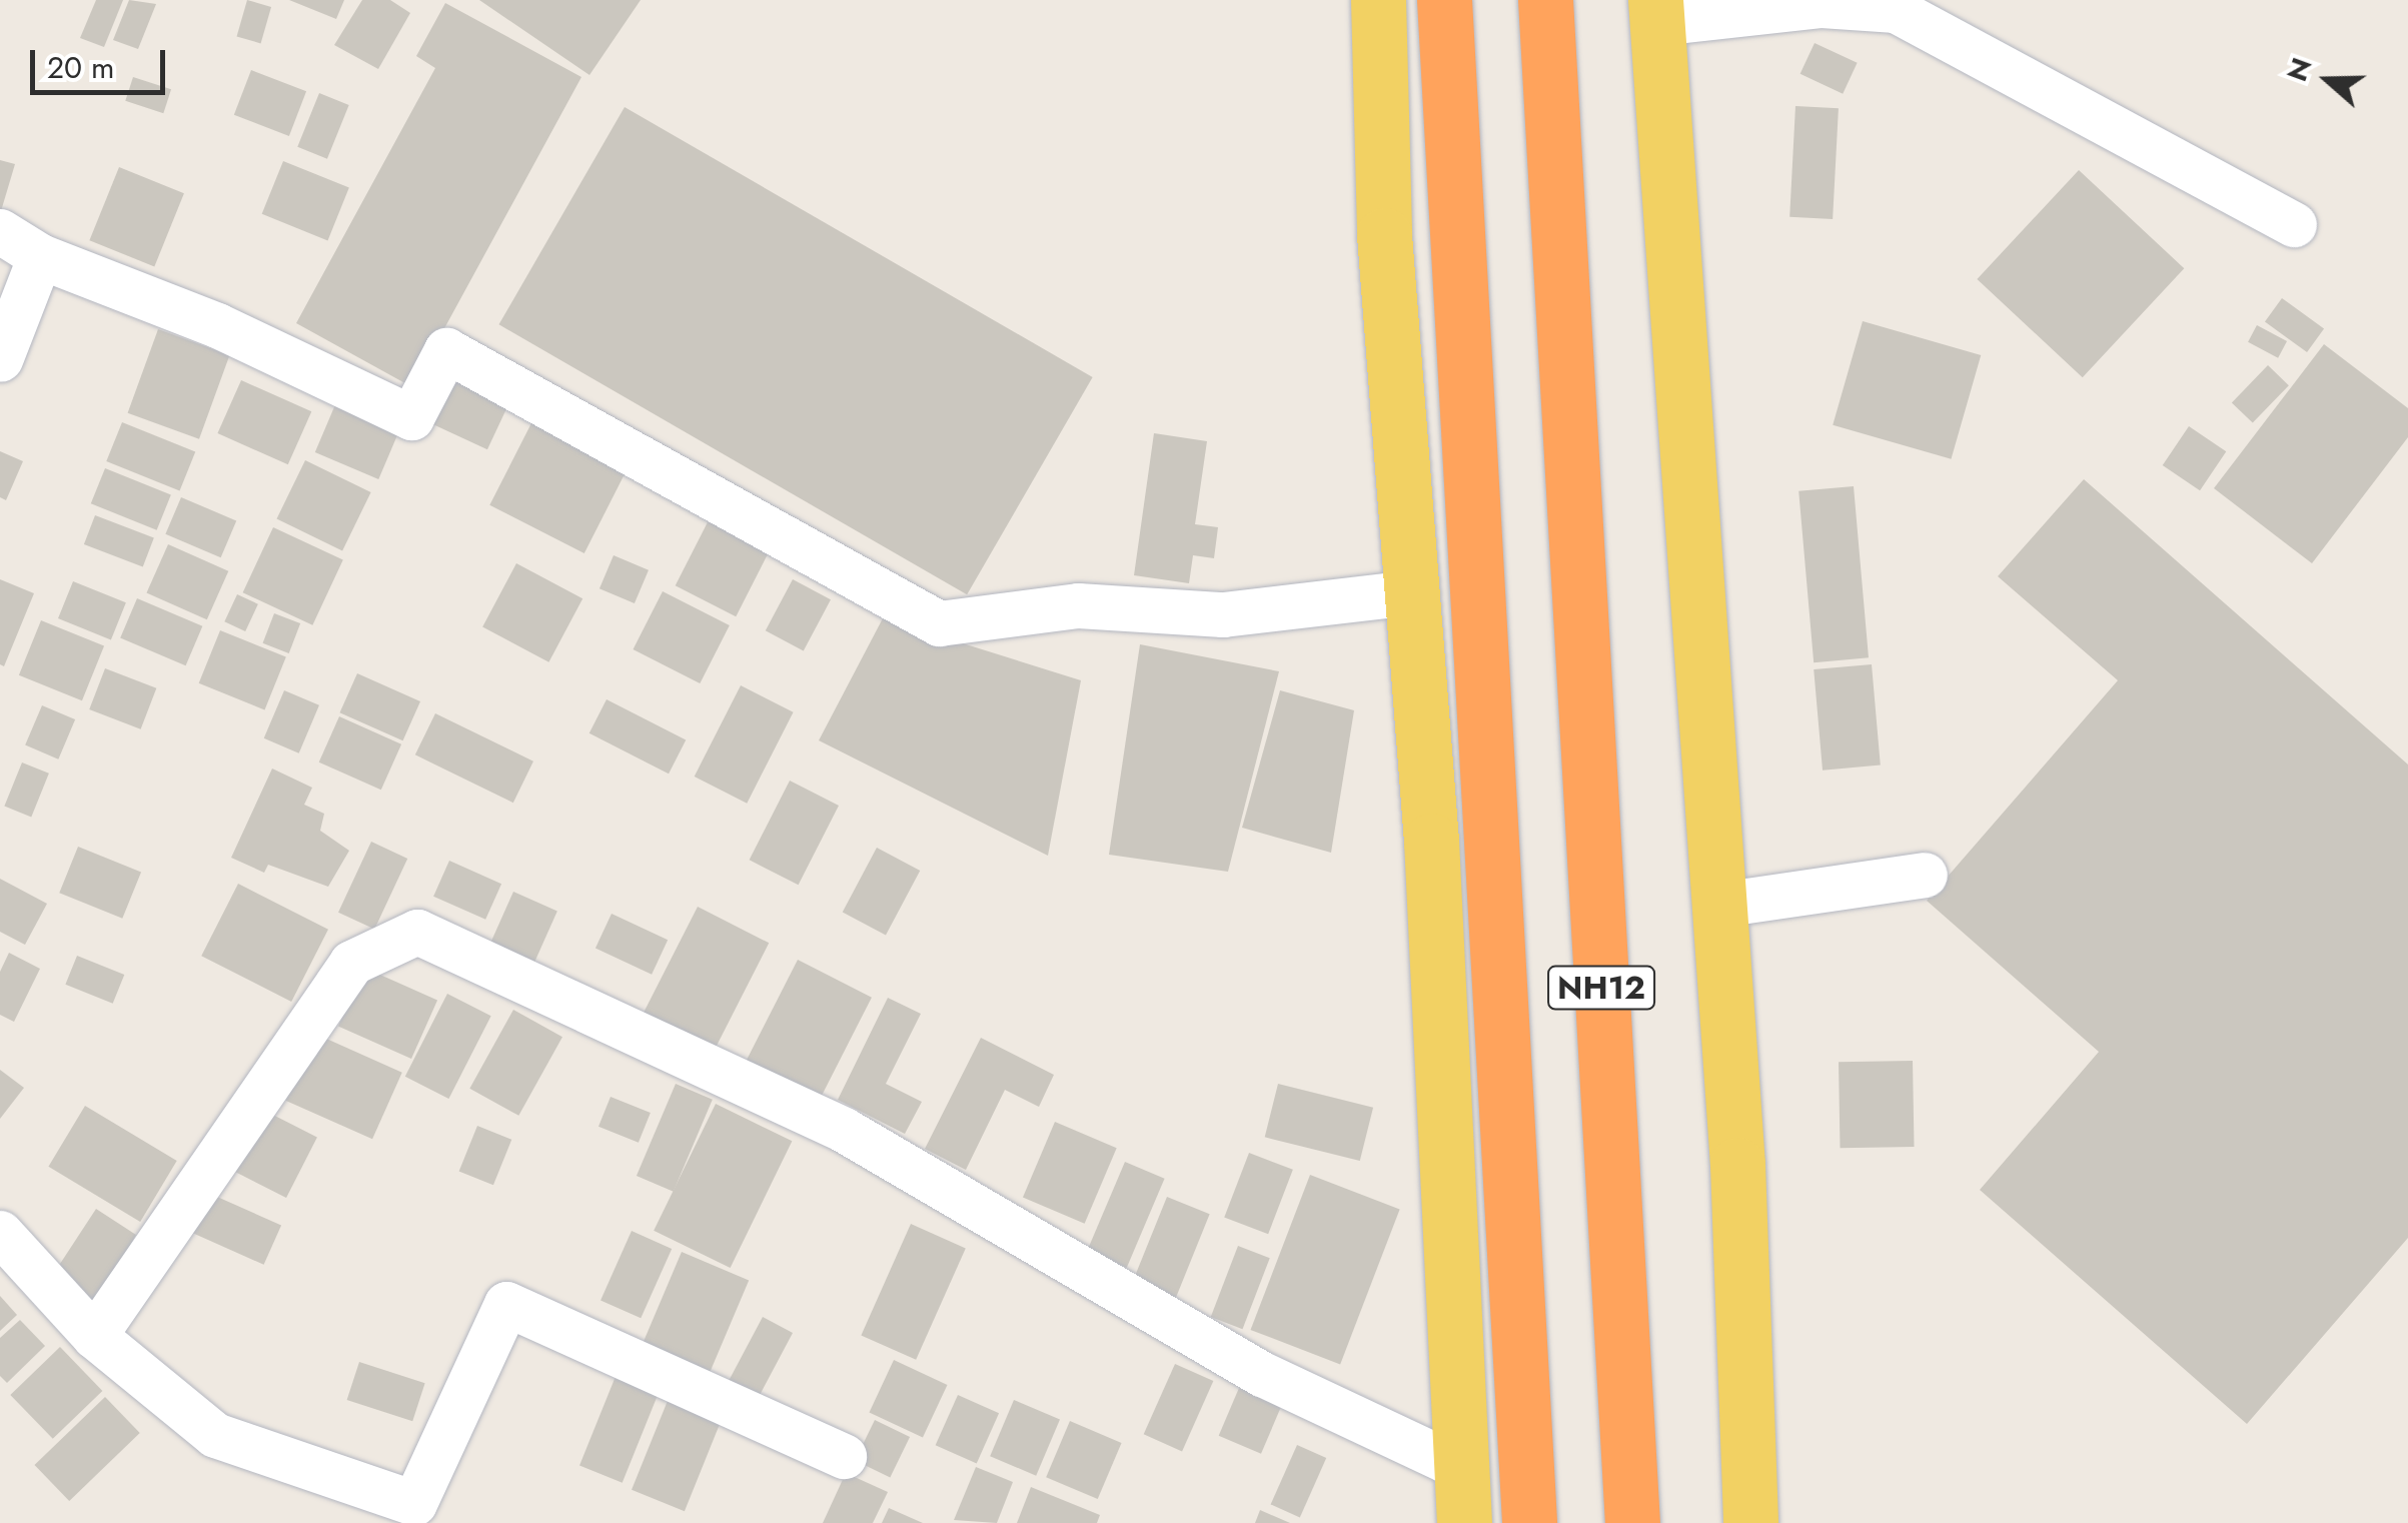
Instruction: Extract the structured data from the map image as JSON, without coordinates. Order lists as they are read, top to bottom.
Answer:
{
  "streets": {
    "highway": ["NH12"]
  },
  "scale_bar": "20 m",
  "north": "left"
}
